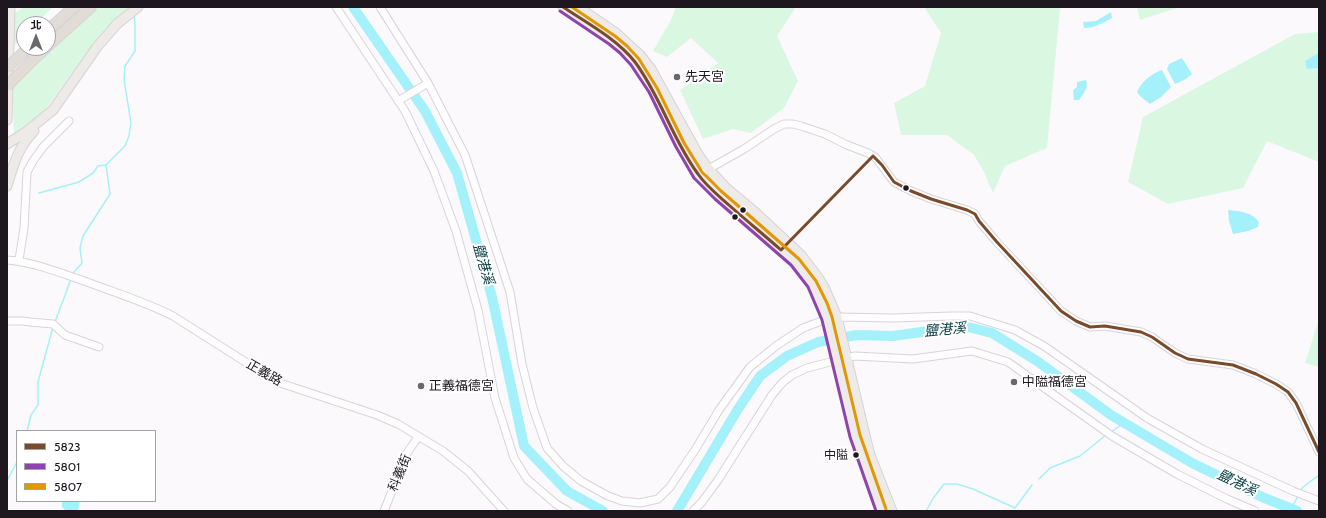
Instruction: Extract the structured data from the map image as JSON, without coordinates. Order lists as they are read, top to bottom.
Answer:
{
  "streets": {
    "street": ["正義路", "科義街"]
  },
  "crossings": [
    ["正義路", "科義街"]
  ],
  "water": ["鹽港溪"],
  "places": [
    "先天宮",
    "中隘福德宮",
    "正義福德宮",
    "中隘"
  ],
  "lines": ["transit line 5823", "transit line 5807", "transit line 5801"],
  "legend": ["5823", "5801", "5807"],
  "north": "top"
}
